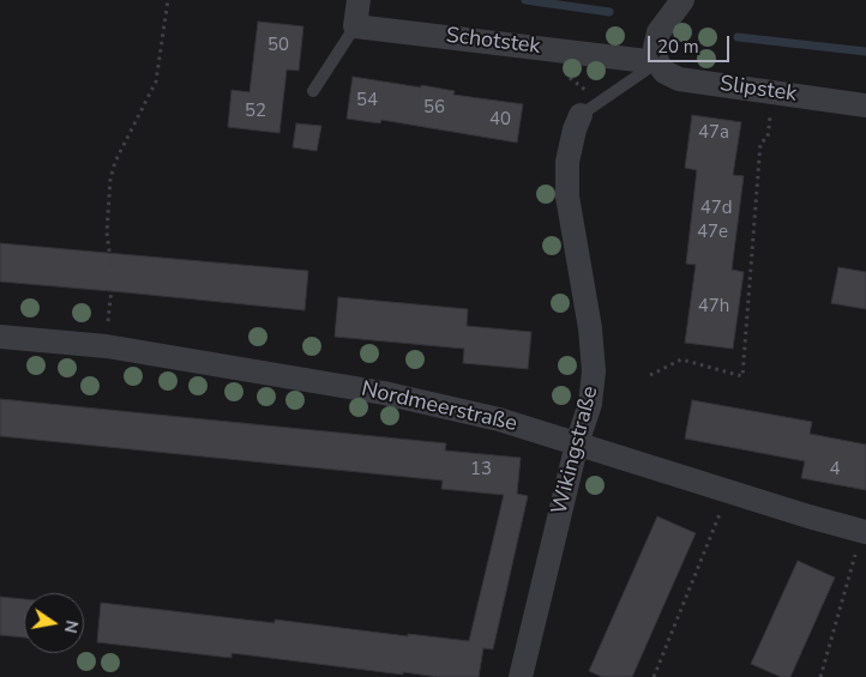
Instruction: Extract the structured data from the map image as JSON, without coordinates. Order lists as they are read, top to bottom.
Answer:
{
  "streets": {
    "street": [
      "Schotstek",
      "Slipstek",
      "Nordmeerstraße",
      "Wikingstraße"
    ]
  },
  "crossings": [
    ["Schotstek", "Slipstek"],
    ["Nordmeerstraße", "Wikingstraße"]
  ],
  "house_numbers": [
    "50",
    "54",
    "56",
    "52",
    "40",
    "47a",
    "47d",
    "47e",
    "47h",
    "13",
    "4"
  ],
  "scale_bar": "20 m",
  "north": "right"
}
